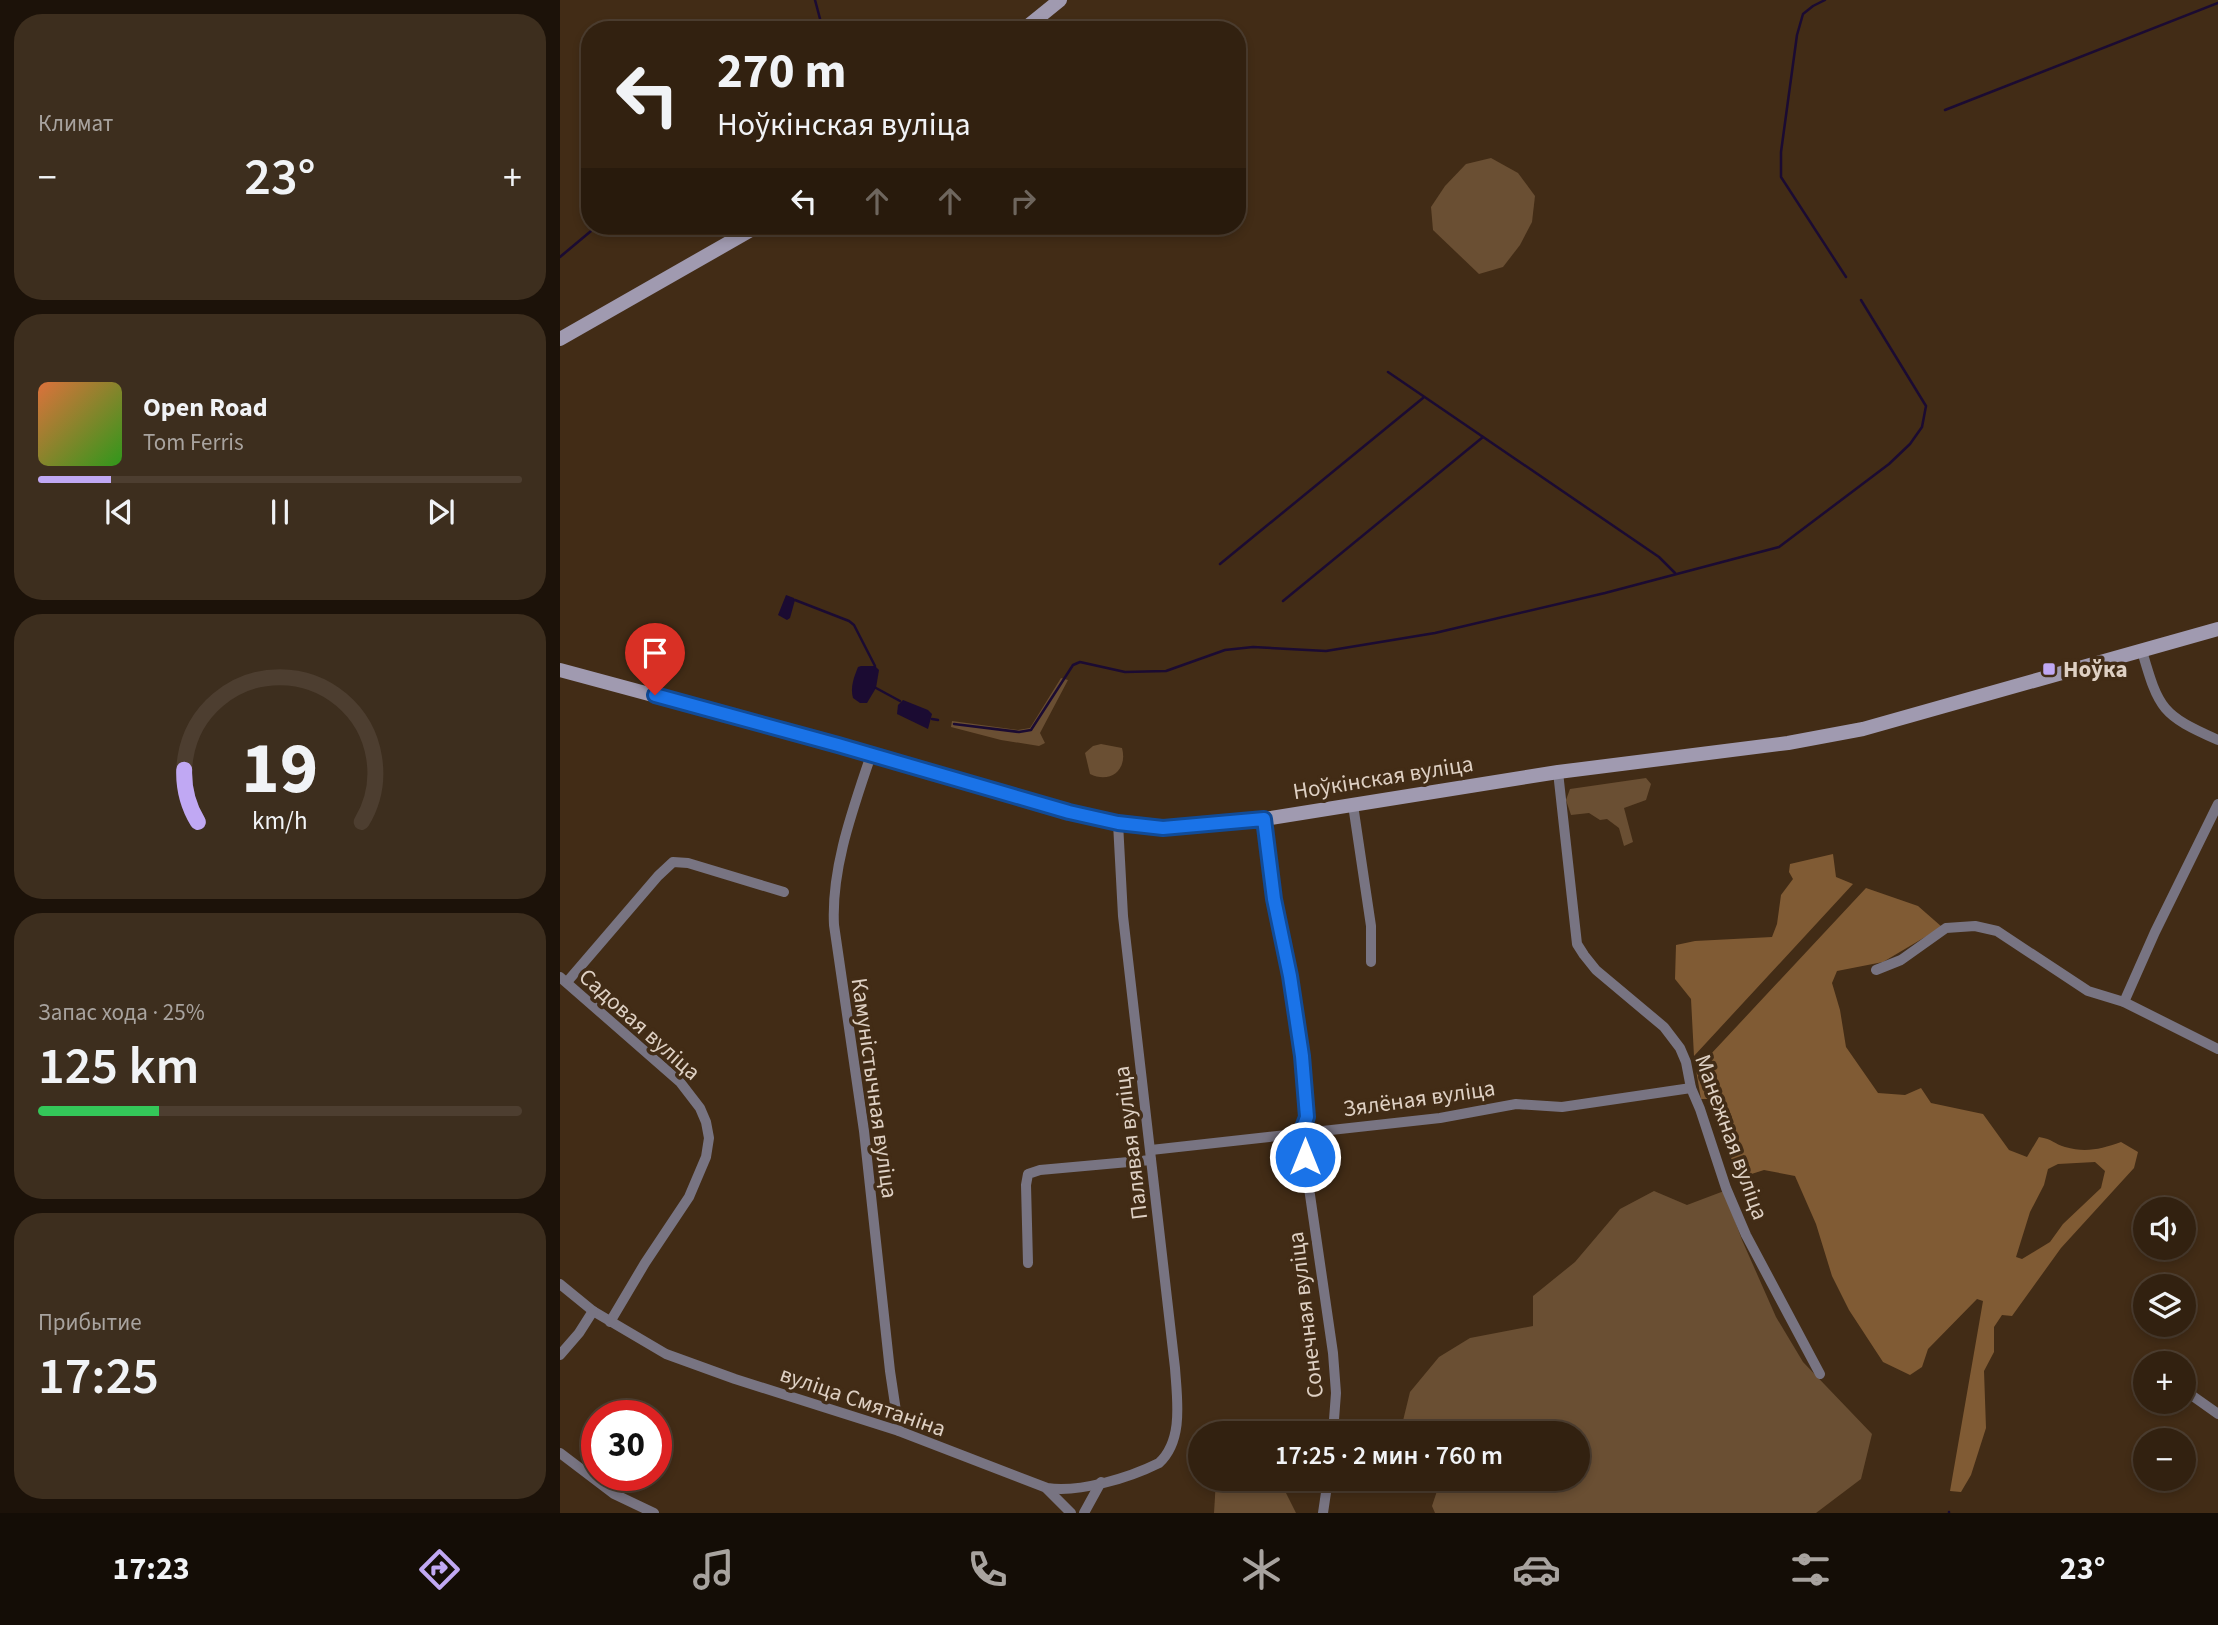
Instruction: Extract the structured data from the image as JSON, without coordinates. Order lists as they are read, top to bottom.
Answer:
{
  "streets": {
    "main road": ["Ноўкінская вуліца"],
    "street": [
      "Садовая вуліца",
      "Камуністычная вуліца",
      "Зялёная вуліца",
      "Манежная вуліца",
      "Палявая вуліца",
      "Сонечная вуліца",
      "вуліца Смятаніна"
    ]
  },
  "crossings": [
    ["Ноўкінская вуліца", "Камуністычная вуліца"],
    ["Ноўкінская вуліца", "Манежная вуліца"],
    ["Ноўкінская вуліца", "Палявая вуліца"],
    ["Ноўкінская вуліца", "Сонечная вуліца"],
    ["Садовая вуліца", "вуліца Смятаніна"],
    ["Камуністычная вуліца", "вуліца Смятаніна"],
    ["Зялёная вуліца", "Манежная вуліца"],
    ["Зялёная вуліца", "Палявая вуліца"],
    ["Зялёная вуліца", "Сонечная вуліца"],
    ["Палявая вуліца", "вуліца Смятаніна"]
  ],
  "places": {
    "transit": ["Ноўка"]
  },
  "page": {
    "tile": [
      "Климат",
      ["Запас хода · 25%", "125 km"],
      ["Прибытие", "17:25"]
    ],
    "turn": ["270 m", "Ноўкінская вуліца"],
    "heat": ["−", "23°", "+"],
    "song": ["Open Road", "Tom Ferris"],
    "map_buttons": ["+", "−"],
    "limit": "30",
    "trip": "17:25 · 2 мин · 760 m",
    "tabs": ["17:23", "23°"],
    "gauge": ["19", "km/h"]
  }
}
